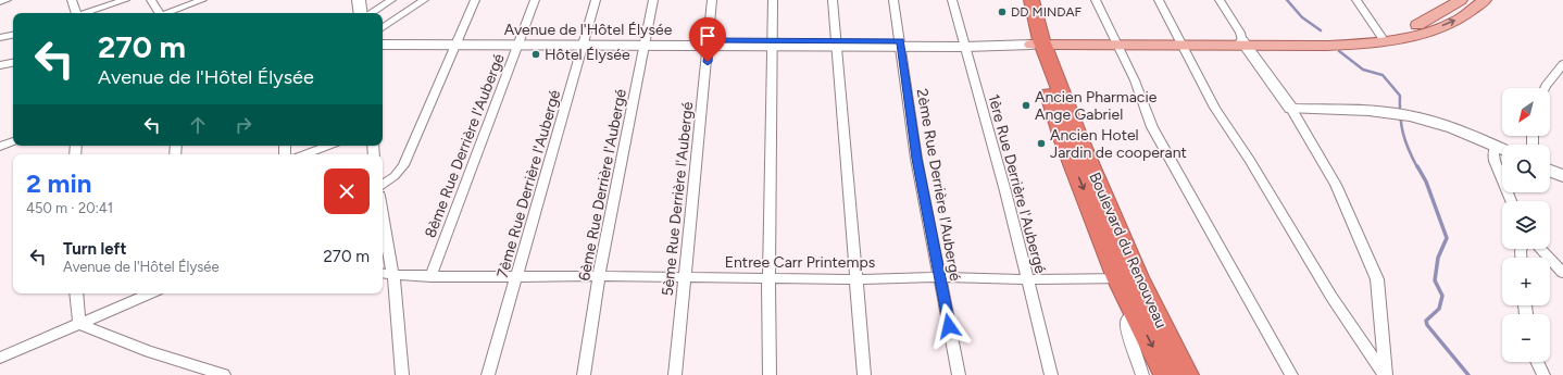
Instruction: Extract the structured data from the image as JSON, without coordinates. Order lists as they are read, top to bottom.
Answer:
{
  "streets": {
    "highway": ["Boulevard du Renouveau"],
    "street": [
      "Avenue de l'Hôtel Élysée",
      "8ème Rue Derrière l'Aubergé",
      "7ème Rue Derrière l'Aubergé",
      "1ère Rue Derrière l'Aubergé",
      "6ème Rue Derrière l'Aubergé",
      "2ème Rue Derrière l'Aubergé",
      "5ème Rue Derrière l'Aubergé",
      "Entree Carr Printemps"
    ]
  },
  "crossings": [
    ["Avenue de l'Hôtel Élysée", "8ème Rue Derrière l'Aubergé"],
    ["Avenue de l'Hôtel Élysée", "7ème Rue Derrière l'Aubergé"],
    ["Avenue de l'Hôtel Élysée", "1ère Rue Derrière l'Aubergé"],
    ["Avenue de l'Hôtel Élysée", "6ème Rue Derrière l'Aubergé"],
    ["Avenue de l'Hôtel Élysée", "2ème Rue Derrière l'Aubergé"],
    ["Avenue de l'Hôtel Élysée", "5ème Rue Derrière l'Aubergé"],
    ["Avenue de l'Hôtel Élysée", "Boulevard du Renouveau"],
    ["8ème Rue Derrière l'Aubergé", "Entree Carr Printemps"],
    ["7ème Rue Derrière l'Aubergé", "Entree Carr Printemps"],
    ["1ère Rue Derrière l'Aubergé", "Entree Carr Printemps"],
    ["6ème Rue Derrière l'Aubergé", "Entree Carr Printemps"],
    ["2ème Rue Derrière l'Aubergé", "Entree Carr Printemps"],
    ["5ème Rue Derrière l'Aubergé", "Entree Carr Printemps"],
    ["Boulevard du Renouveau", "Entree Carr Printemps"]
  ],
  "places": [
    "DD MINDAF",
    "Hôtel Élysée",
    "Ancien Pharmacie Ange Gabriel",
    "Ancien Hotel Jardin de cooperant"
  ],
  "north": "bottom left",
  "page": {
    "turn": ["270 m", "Avenue de l'Hôtel Élysée"],
    "map_buttons": ["+", "−"],
    "heading": ["2 min", "450 m · 20:41"],
    "list": [
      {
        "name": "Turn left",
        "note": "Avenue de l'Hôtel Élysée",
        "value": "270 m"
      }
    ]
  }
}
